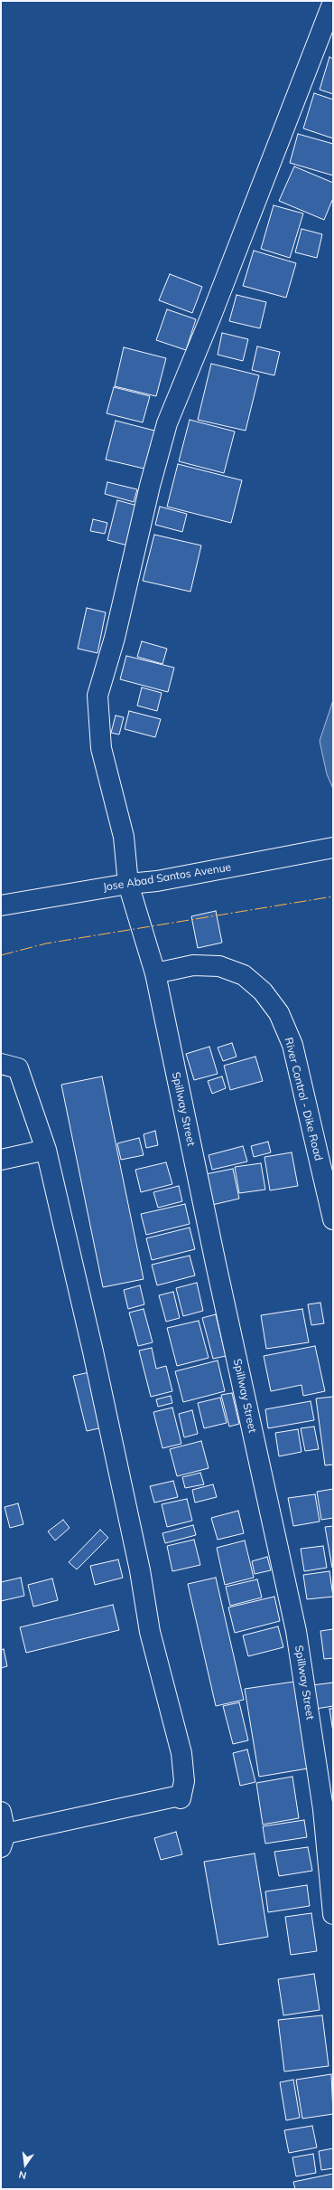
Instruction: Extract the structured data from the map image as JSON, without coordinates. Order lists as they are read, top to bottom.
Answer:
{
  "streets": {
    "main road": ["Jose Abad Santos Avenue", "River Control - Dike Road", "Spillway Street"]
  },
  "crossings": [
    ["Jose Abad Santos Avenue", "Spillway Street"],
    ["River Control - Dike Road", "Spillway Street"]
  ],
  "north": "bottom"
}
